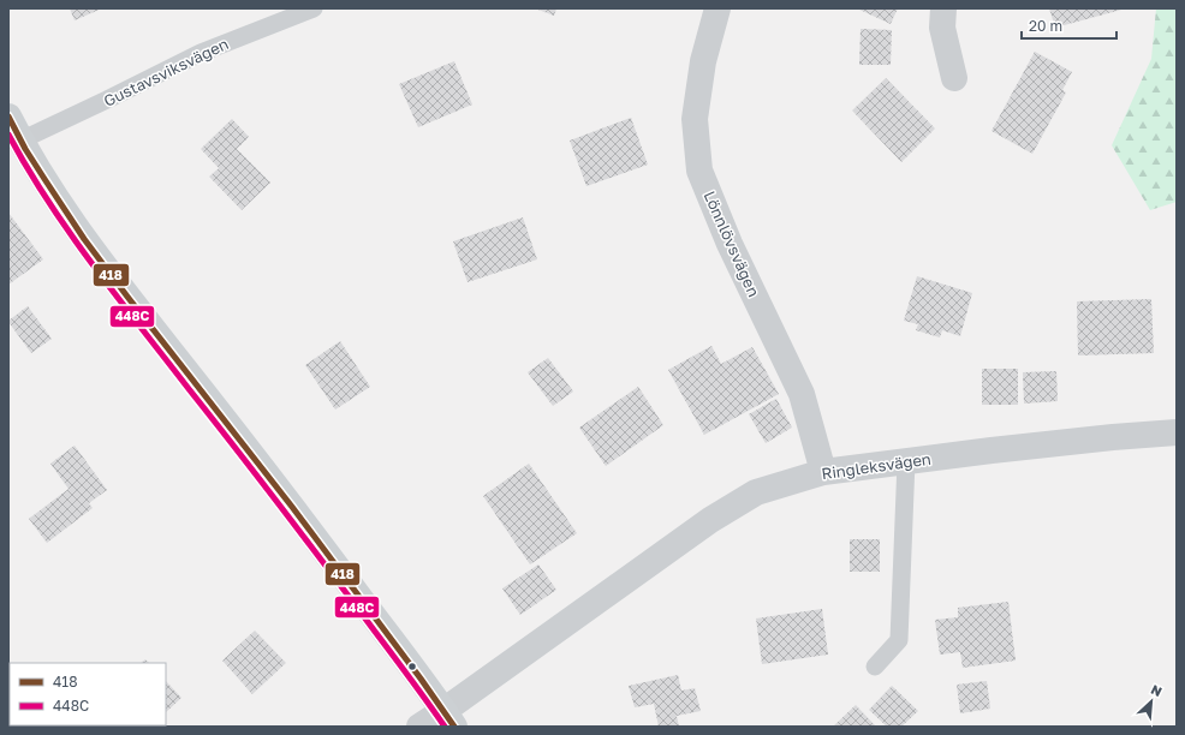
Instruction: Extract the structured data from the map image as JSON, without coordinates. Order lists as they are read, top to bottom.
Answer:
{
  "streets": {
    "street": ["Lönnlövsvägen", "Ringleksvägen"],
    "lane": ["Gustavsviksvägen"]
  },
  "crossings": [
    ["Lönnlövsvägen", "Ringleksvägen"]
  ],
  "lines": ["transit line 418", "transit line 448C"],
  "legend": ["418", "448C"],
  "scale_bar": "20 m",
  "north": "top right"
}
